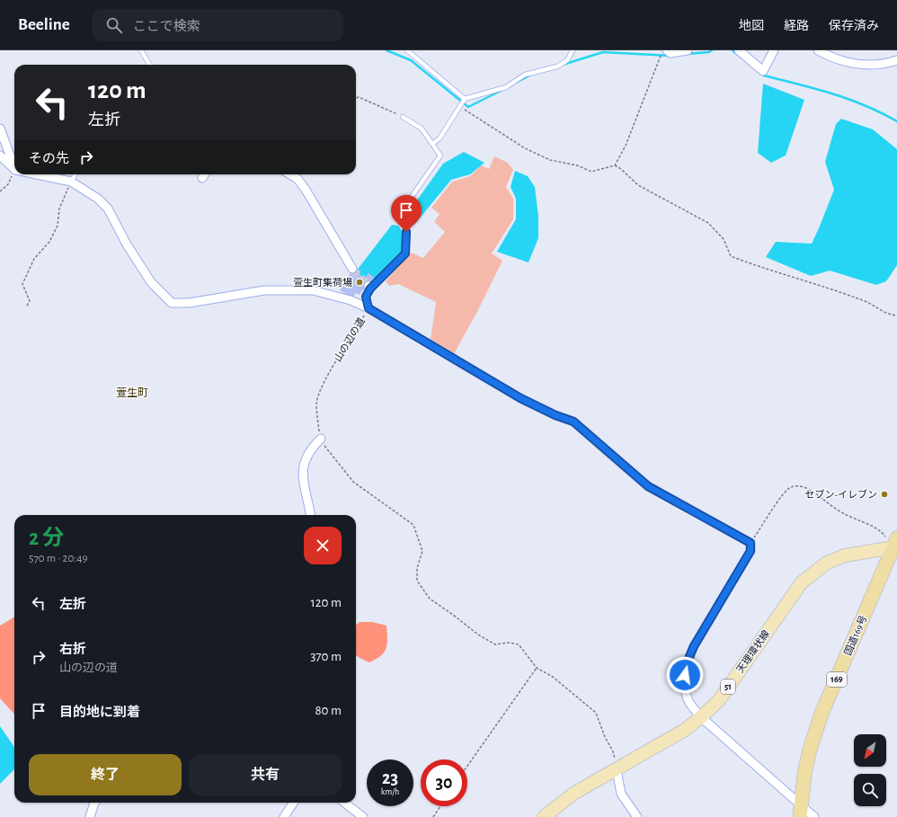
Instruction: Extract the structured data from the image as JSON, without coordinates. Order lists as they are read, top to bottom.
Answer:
{
  "streets": {
    "highway": ["国道169号", "169"],
    "main road": ["天理環状線", "51"],
    "lane": ["山の辺の道"]
  },
  "crossings": [
    ["国道169号", "天理環状線"]
  ],
  "districts": ["萱生町"],
  "places": ["萱生町集荷場", "セブン-イレブン"],
  "north": "bottom left",
  "page": {
    "header": "Beeline",
    "search": "ここで検索",
    "nav": ["地図", "経路", "保存済み"],
    "turn": ["120 m", "左折"],
    "then": "その先",
    "heading": ["2 分", "570 m · 20:49"],
    "list": [
      {
        "name": "左折",
        "value": "120 m"
      },
      {
        "name": "右折",
        "note": "山の辺の道",
        "value": "370 m"
      },
      {
        "name": "目的地に到着",
        "value": "80 m"
      }
    ],
    "buttons": ["終了", "共有"],
    "speed": "23 km/h",
    "limit": "30"
  }
}
